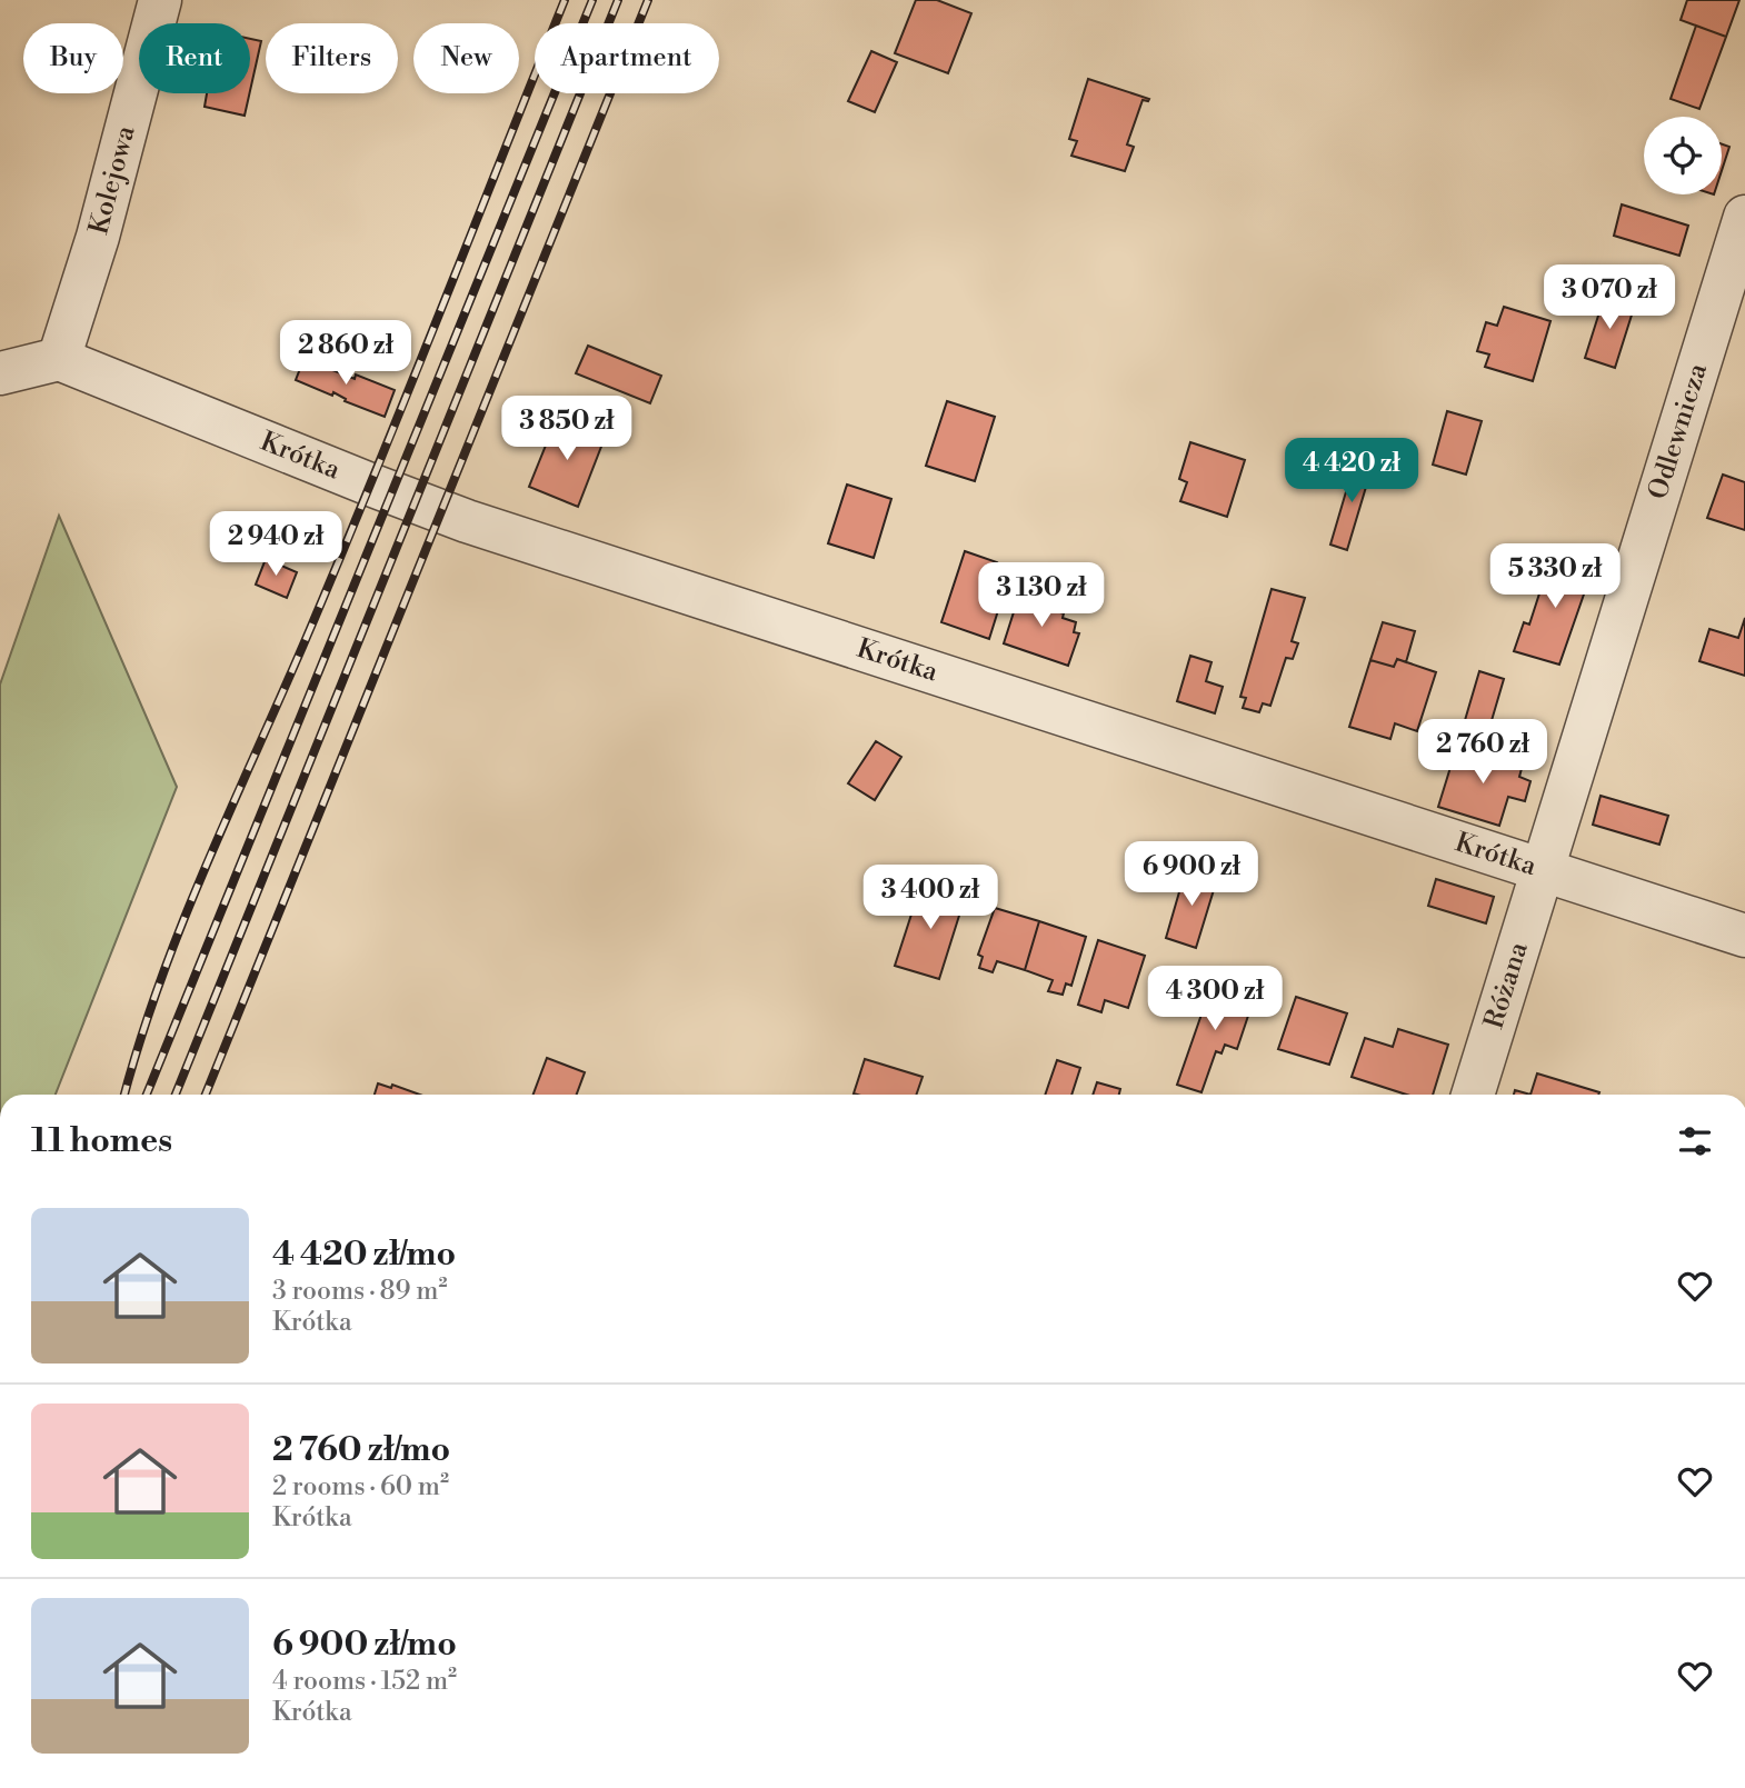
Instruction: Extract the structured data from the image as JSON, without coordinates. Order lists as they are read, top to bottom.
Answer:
{
  "streets": {
    "street": [
      "Kolejowa",
      "Odlewnicza",
      "Krótka",
      "Różana"
    ]
  },
  "crossings": [
    ["Kolejowa", "Krótka"],
    ["Odlewnicza", "Krótka"],
    ["Odlewnicza", "Różana"],
    ["Krótka", "Różana"]
  ],
  "page": {
    "chip": [
      "Buy",
      "Rent",
      "Filters",
      "New",
      "Apartment"
    ],
    "price": [
      "3 070 zł",
      "2 860 zł",
      "3 850 zł",
      "4 420 zł",
      "2 940 zł",
      "5 330 zł",
      "3 130 zł",
      "2 760 zł",
      "6 900 zł",
      "3 400 zł",
      "4 300 zł"
    ],
    "heading": "11 homes",
    "list": [
      {
        "name": "4 420 zł/mo",
        "note": "3 rooms · 89 m² · Krótka"
      },
      {
        "name": "2 760 zł/mo",
        "note": "2 rooms · 60 m² · Krótka"
      },
      {
        "name": "6 900 zł/mo",
        "note": "4 rooms · 152 m² · Krótka"
      }
    ]
  }
}
